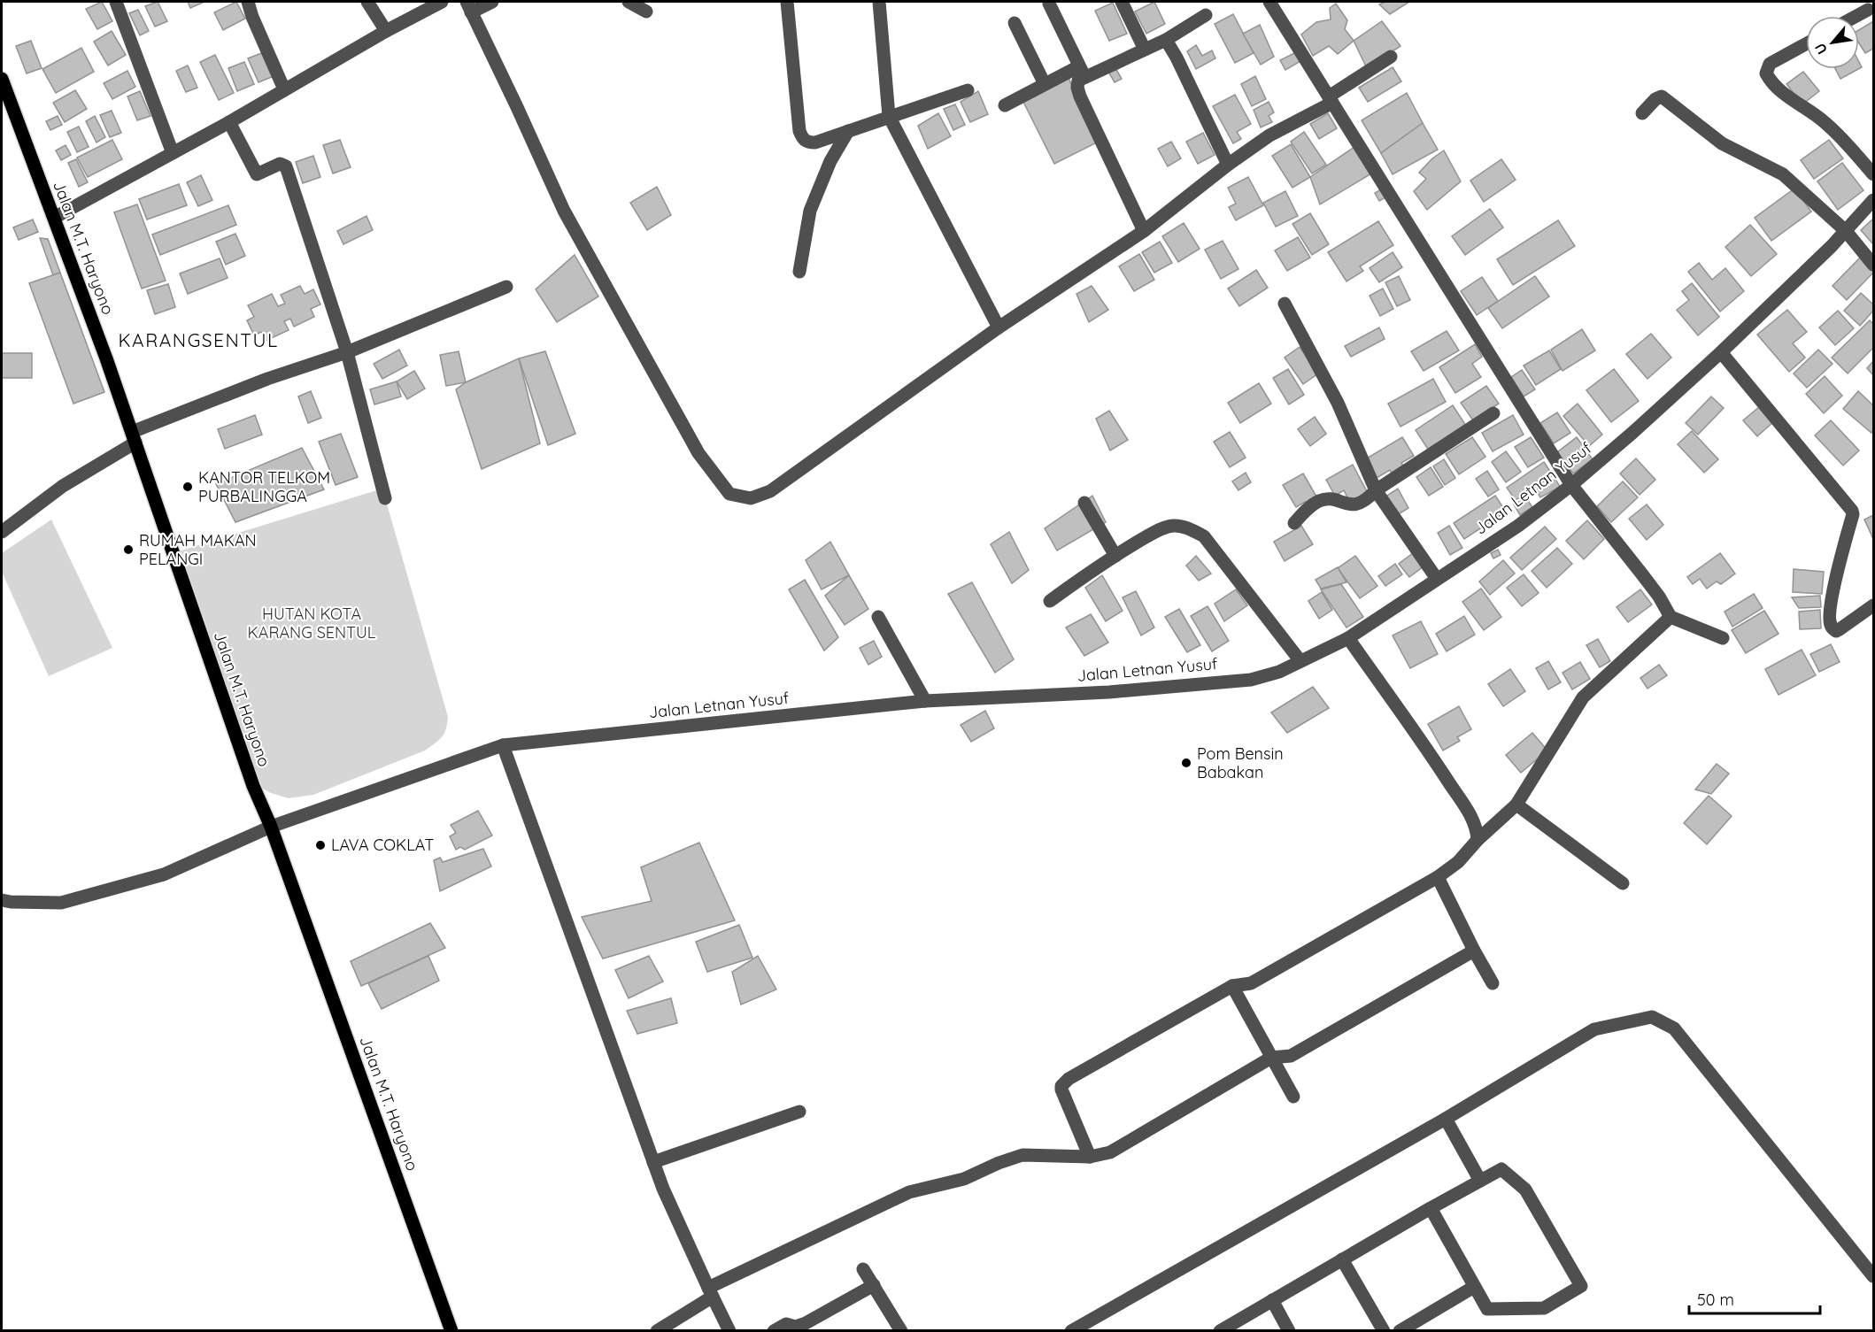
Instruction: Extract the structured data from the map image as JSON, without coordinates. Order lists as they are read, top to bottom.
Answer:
{
  "streets": {
    "main road": ["Jalan M.T. Haryono"],
    "street": ["Jalan Letnan Yusuf"]
  },
  "crossings": [
    ["Jalan M.T. Haryono", "Jalan Letnan Yusuf"]
  ],
  "districts": ["KARANGSENTUL"],
  "parks": ["HUTAN KOTA KARANG SENTUL"],
  "places": [
    "KANTOR TELKOM PURBALINGGA",
    "RUMAH MAKAN PELANGI",
    "Pom Bensin Babakan",
    "LAVA COKLAT"
  ],
  "scale_bar": "50 m",
  "north": "bottom left"
}
